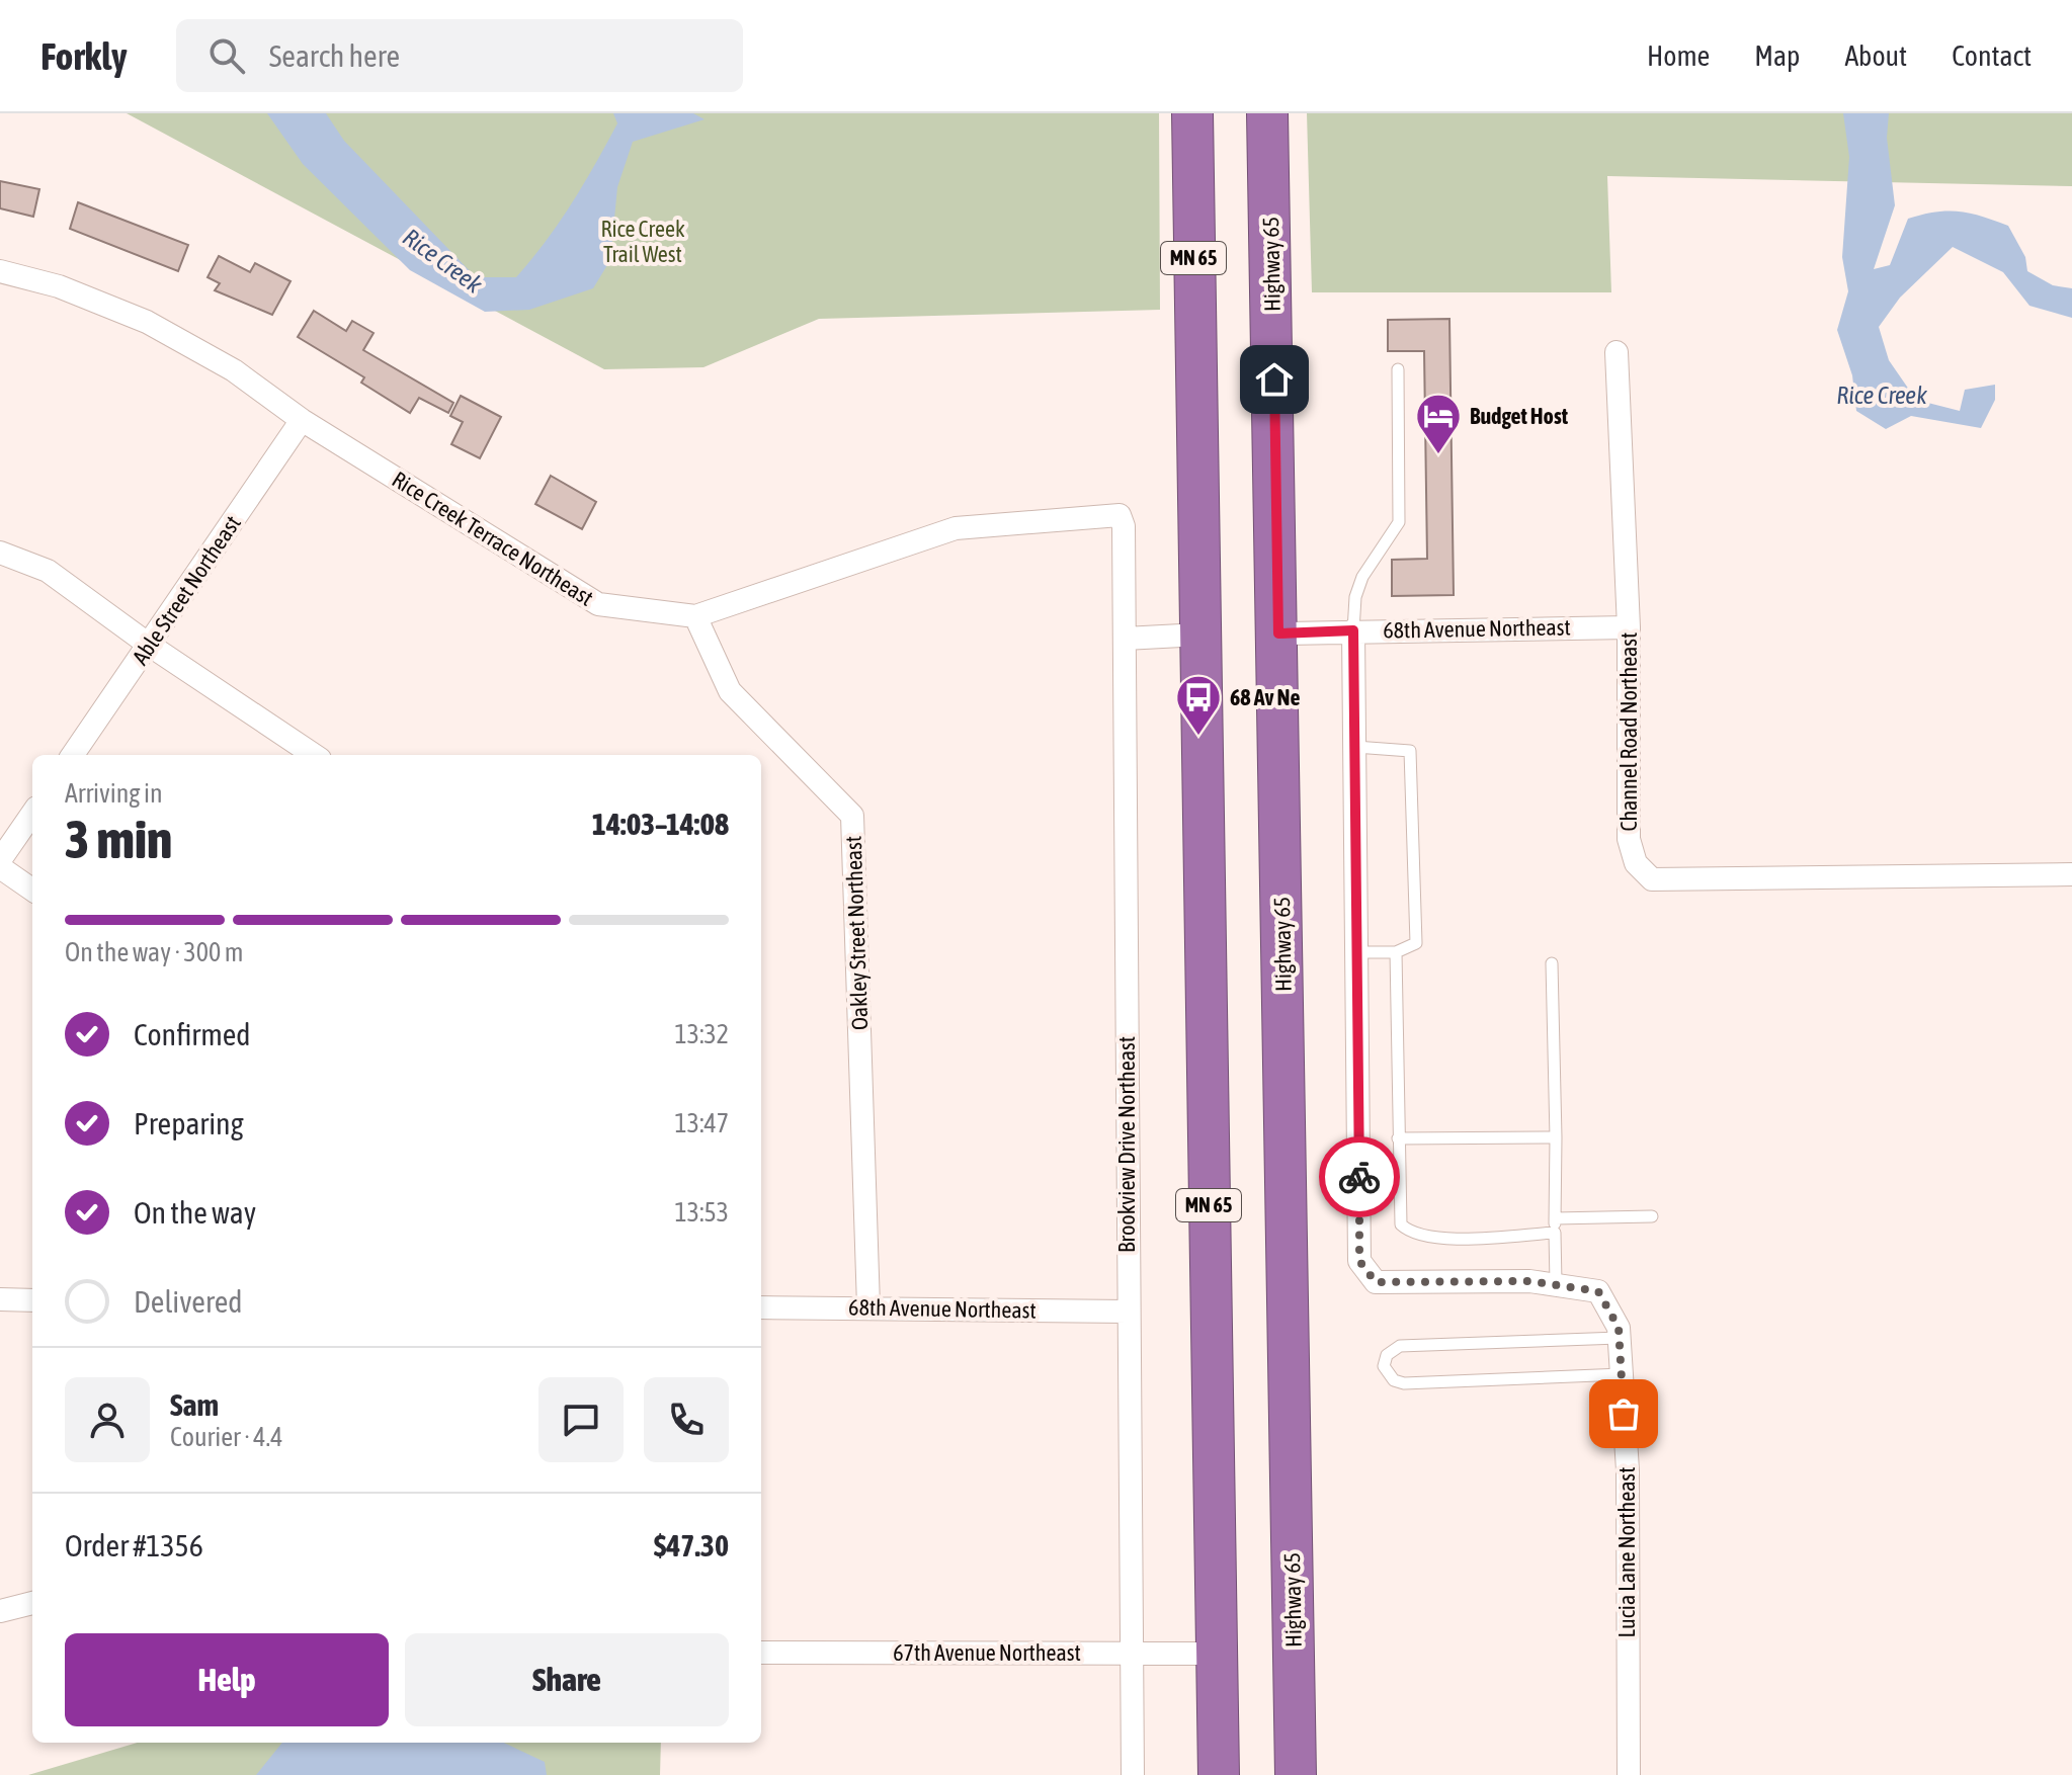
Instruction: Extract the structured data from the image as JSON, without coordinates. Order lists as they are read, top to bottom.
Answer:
{
  "streets": {
    "highway": ["MN 65", "Highway 65"],
    "street": [
      "Rice Creek Terrace Northeast",
      "Able Street Northeast",
      "68th Avenue Northeast",
      "Channel Road Northeast",
      "Oakley Street Northeast",
      "Brookview Drive Northeast",
      "Lucia Lane Northeast",
      "67th Avenue Northeast"
    ]
  },
  "crossings": [
    ["MN 65", "67th Avenue Northeast"],
    ["Highway 65", "68th Avenue Northeast"],
    ["Rice Creek Terrace Northeast", "Able Street Northeast"],
    ["Rice Creek Terrace Northeast", "Oakley Street Northeast"],
    ["Rice Creek Terrace Northeast", "Brookview Drive Northeast"],
    ["68th Avenue Northeast", "Channel Road Northeast"],
    ["68th Avenue Northeast", "Oakley Street Northeast"],
    ["68th Avenue Northeast", "Brookview Drive Northeast"],
    ["68th Avenue Northeast", "Lucia Lane Northeast"],
    ["Brookview Drive Northeast", "67th Avenue Northeast"]
  ],
  "water": ["Rice Creek"],
  "parks": ["Rice Creek Trail West"],
  "places": {
    "hotel": ["Budget Host"],
    "bus stop": ["68 Av Ne"]
  },
  "page": {
    "header": "Forkly",
    "search": "Search here",
    "nav": [
      "Home",
      "Map",
      "About",
      "Contact"
    ],
    "heading": ["3 min", "Arriving in", "14:03–14:08"],
    "panel": [
      "Sam",
      "Courier · 4.4",
      "Order #1356",
      "$47.30"
    ],
    "bar": "On the way · 300 m",
    "list": [
      ["Confirmed", "13:32"],
      ["Preparing", "13:47"],
      ["On the way", "13:53"],
      "Delivered"
    ],
    "buttons": ["Help", "Share"]
  }
}
